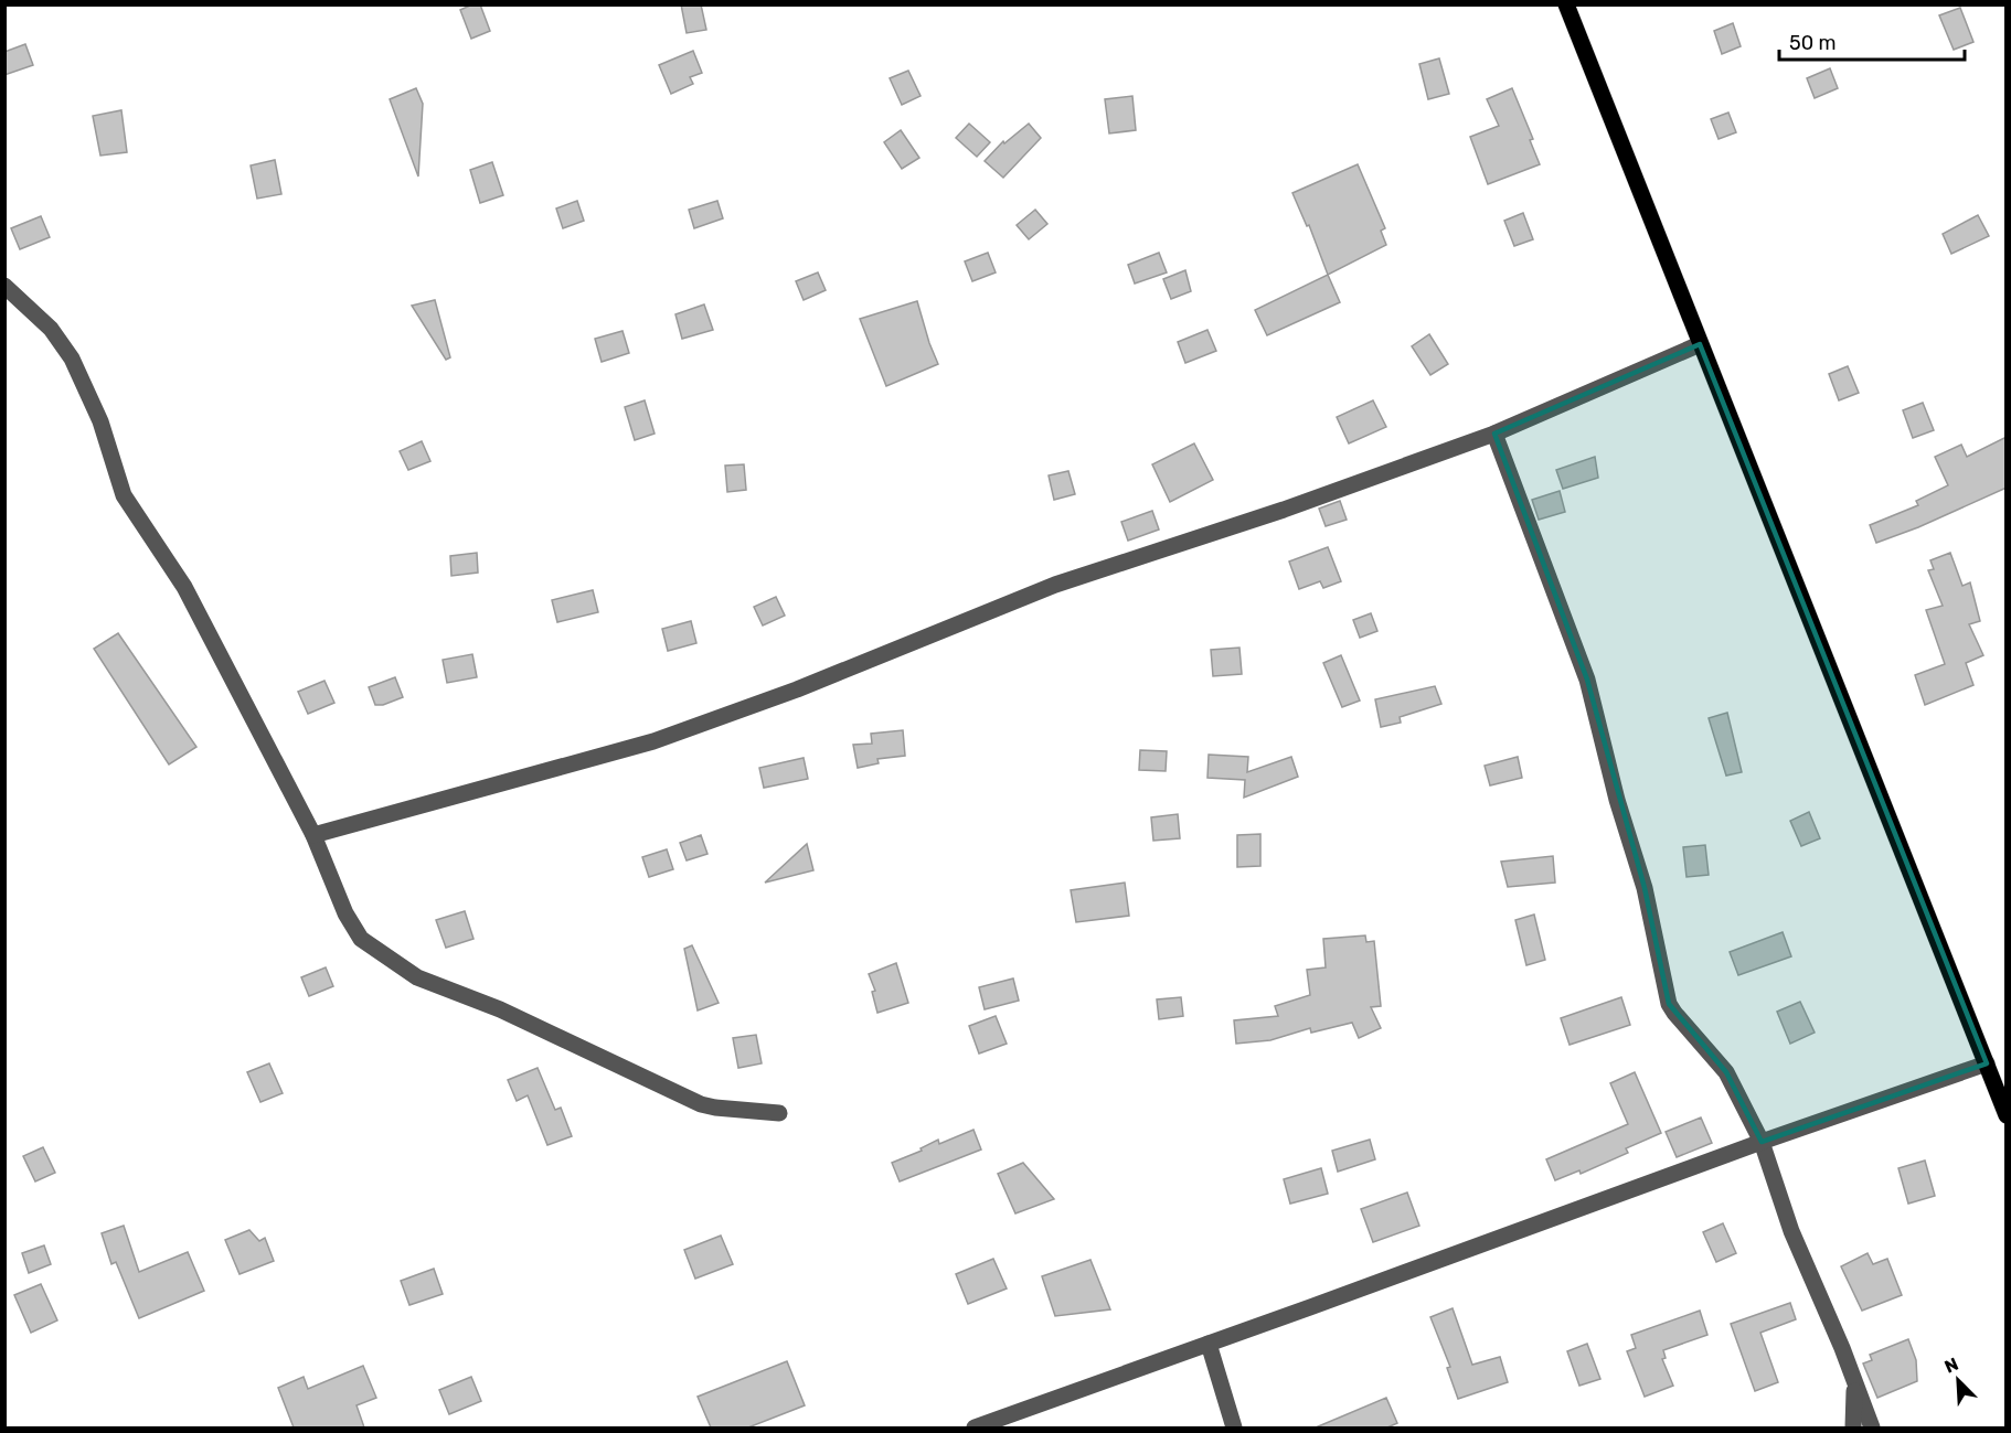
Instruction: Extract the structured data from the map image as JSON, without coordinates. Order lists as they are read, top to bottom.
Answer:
{
  "scale_bar": "50 m",
  "north": "top left"
}
